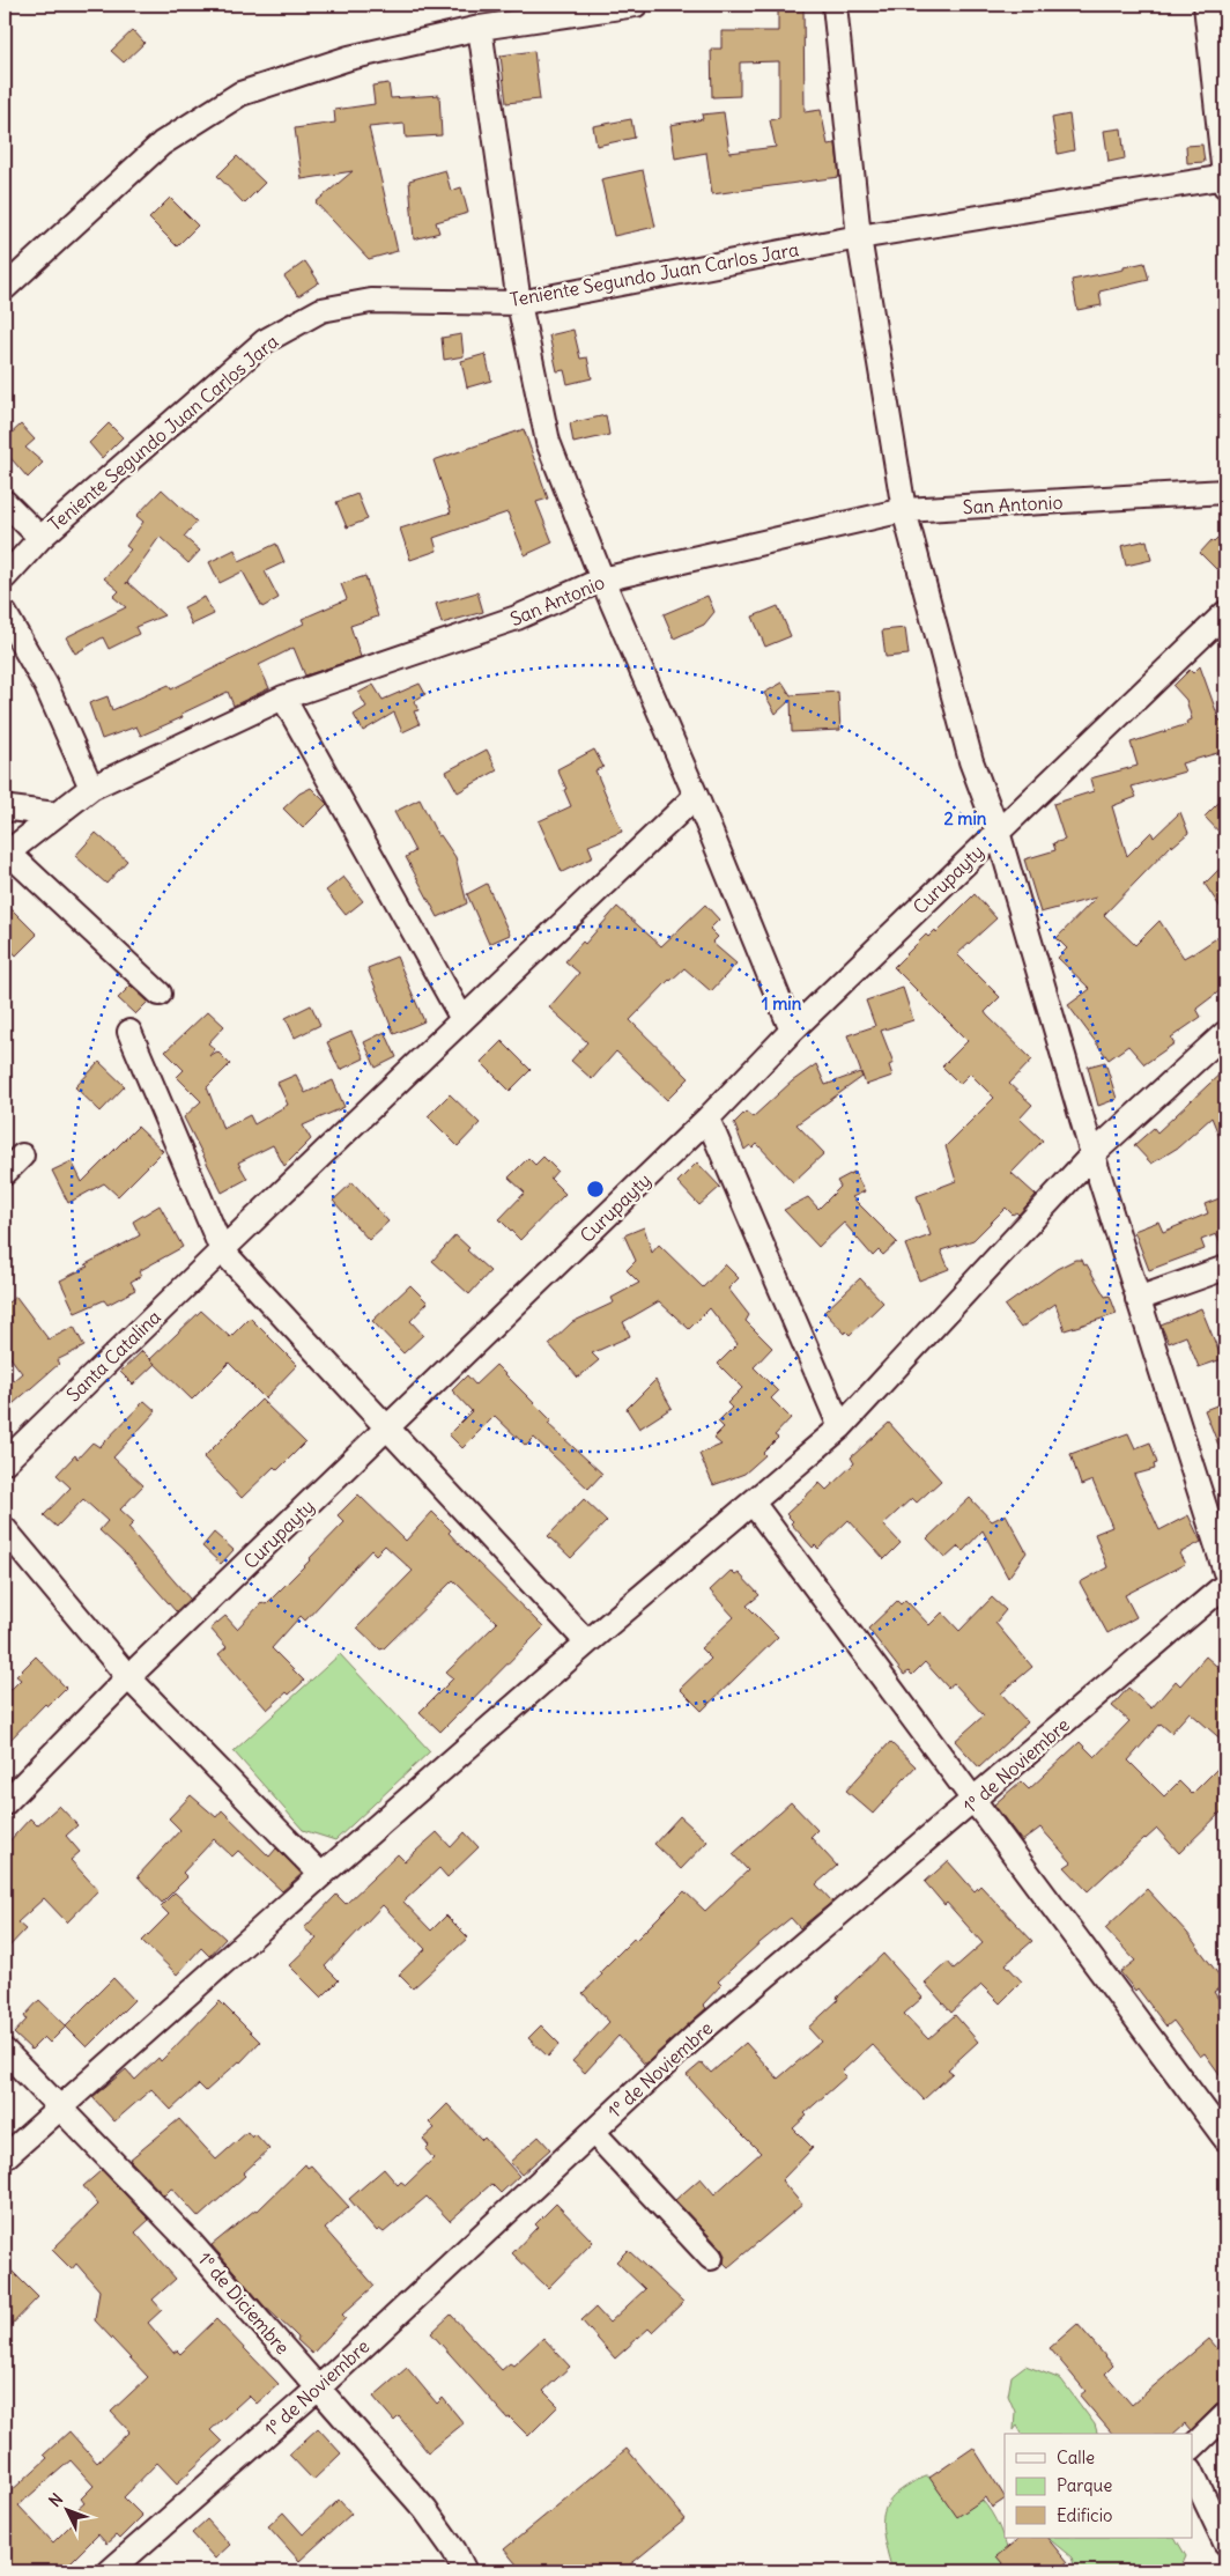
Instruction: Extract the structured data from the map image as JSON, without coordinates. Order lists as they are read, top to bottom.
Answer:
{
  "streets": {
    "street": [
      "Teniente Segundo Juan Carlos Jara",
      "San Antonio",
      "Curupayty",
      "Santa Catalina",
      "1º de Noviembre",
      "1º de Diciembre"
    ]
  },
  "crossings": [
    ["1º de Noviembre", "1º de Diciembre"]
  ],
  "legend": ["Calle", "Parque", "Edificio"],
  "north": "top left",
  "rings": ["2 min", "1 min"]
}
